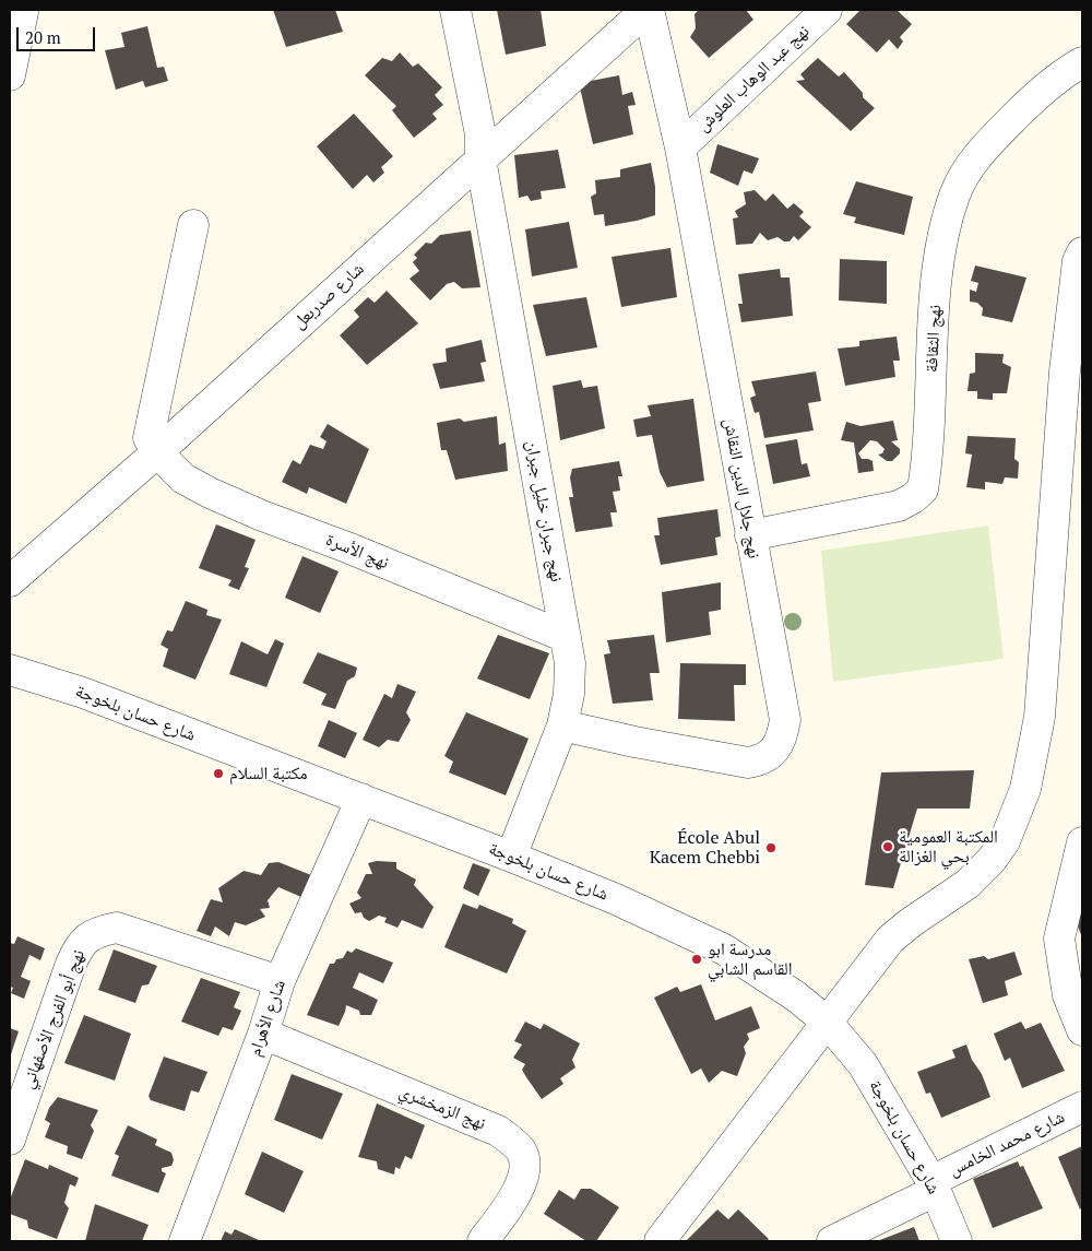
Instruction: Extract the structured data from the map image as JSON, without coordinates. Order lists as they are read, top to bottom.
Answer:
{
  "streets": {
    "street": [
      "نهج عبد الوهاب العلوش",
      "شارع صدربعل",
      "نهج الثقافة",
      "نهج جلال الدين النقاش",
      "نهج جبران خليل جبران",
      "نهج الأسرة",
      "شارع حسان بلخوجة",
      "شارع الأهرام",
      "نهج أبو الفرج الأصفهاني",
      "نهج الزمخشري",
      "شارع محمد الخامس"
    ]
  },
  "crossings": [
    ["نهج عبد الوهاب العلوش", "نهج جلال الدين النقاش"],
    ["شارع صدربعل", "نهج جلال الدين النقاش"],
    ["شارع صدربعل", "نهج جبران خليل جبران"],
    ["شارع صدربعل", "نهج الأسرة"],
    ["نهج الثقافة", "نهج جلال الدين النقاش"],
    ["نهج جلال الدين النقاش", "نهج جبران خليل جبران"],
    ["نهج جبران خليل جبران", "نهج الأسرة"],
    ["نهج جبران خليل جبران", "شارع حسان بلخوجة"],
    ["شارع حسان بلخوجة", "شارع الأهرام"],
    ["شارع حسان بلخوجة", "شارع محمد الخامس"],
    ["شارع الأهرام", "نهج أبو الفرج الأصفهاني"],
    ["شارع الأهرام", "نهج الزمخشري"]
  ],
  "places": [
    "مكتبة السلام",
    "المكتبة العمومية بحي الغزالة",
    "École Abul Kacem Chebbi",
    "مدرسة ابو القاسم الشابي"
  ],
  "scale_bar": "20 m"
}
